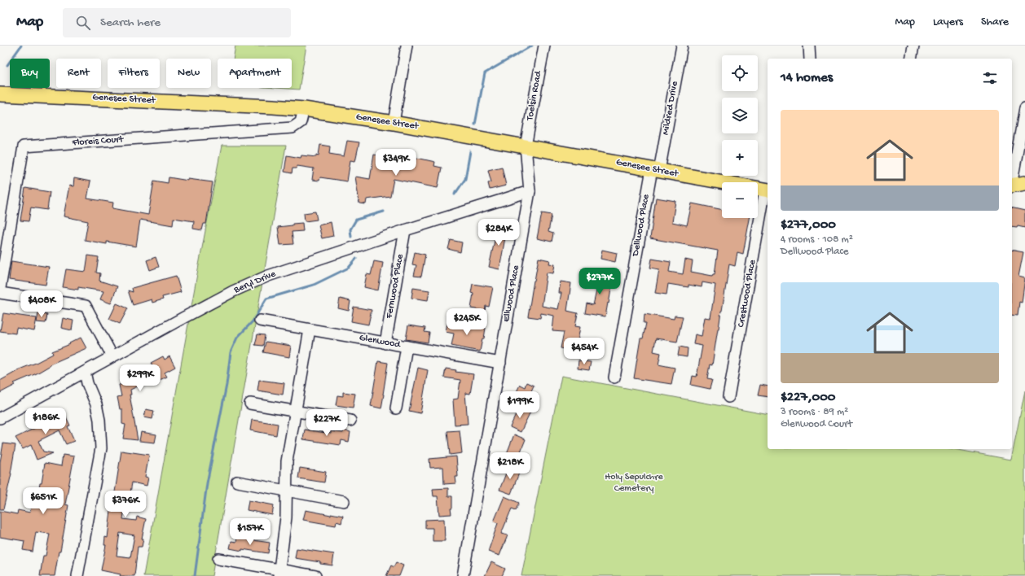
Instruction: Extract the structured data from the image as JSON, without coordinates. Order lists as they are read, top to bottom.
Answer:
{
  "streets": {
    "main road": ["Genesee Street"],
    "street": [
      "Toelsin Road",
      "Mildred Drive",
      "Floreis Court",
      "Dellwood Place",
      "Beryl Drive",
      "Fernwood Place",
      "Ellwood Place",
      "Crestwood Place",
      "Glenwood"
    ]
  },
  "crossings": [
    ["Toelsin Road", "Genesee Street"],
    ["Toelsin Road", "Ellwood Place"],
    ["Genesee Street", "Mildred Drive"],
    ["Genesee Street", "Floreis Court"],
    ["Genesee Street", "Dellwood Place"],
    ["Genesee Street", "Ellwood Place"],
    ["Genesee Street", "Crestwood Place"],
    ["Mildred Drive", "Dellwood Place"],
    ["Beryl Drive", "Fernwood Place"],
    ["Beryl Drive", "Ellwood Place"],
    ["Fernwood Place", "Glenwood"],
    ["Ellwood Place", "Glenwood"]
  ],
  "parks": ["Holy Sepulchre Cemetery"],
  "page": {
    "header": "Map",
    "search": "Search here",
    "nav": ["Map", "Layers", "Share"],
    "map_buttons": ["+", "−"],
    "chip": [
      "Buy",
      "Rent",
      "Filters",
      "New",
      "Apartment"
    ],
    "heading": "14 homes",
    "list": [
      {
        "name": "$277,000",
        "note": "4 rooms · 108 m² · Dellwood Place"
      },
      {
        "name": "$227,000",
        "note": "3 rooms · 89 m² · Glenwood Court"
      }
    ],
    "price": [
      "$349K",
      "$284K",
      "$277K",
      "$408K",
      "$245K",
      "$454K",
      "$299K",
      "$199K",
      "$186K",
      "$227K",
      "$218K",
      "$651K",
      "$376K",
      "$157K"
    ]
  }
}
